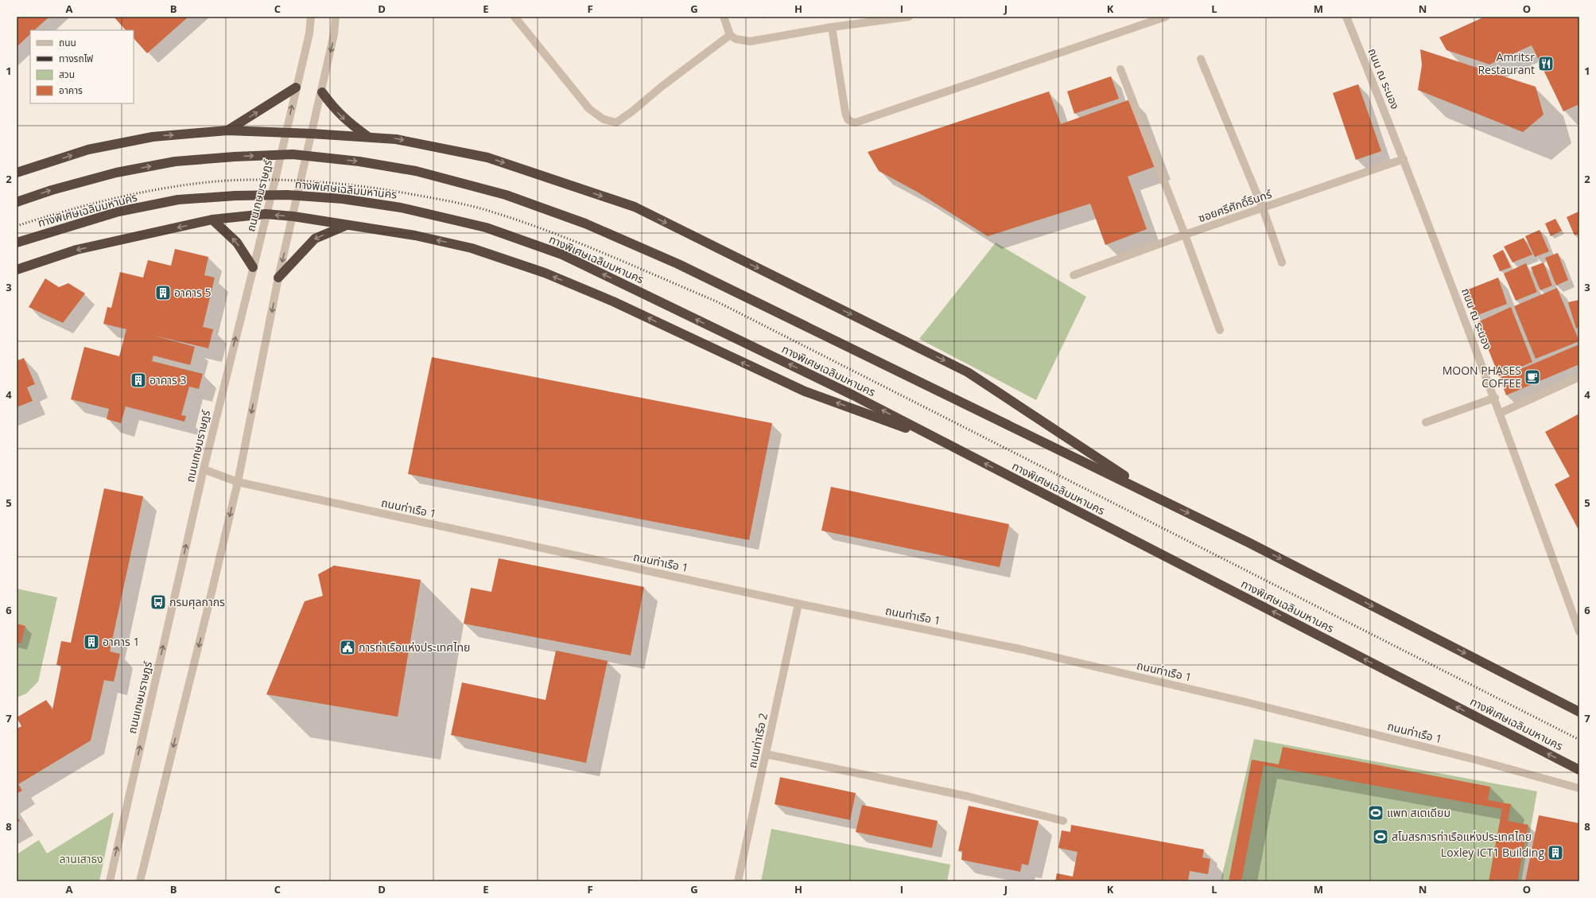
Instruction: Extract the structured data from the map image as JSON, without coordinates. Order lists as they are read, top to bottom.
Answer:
{
  "streets": {
    "highway": ["ทางพิเศษเฉลิมมหานคร"],
    "street": [
      "ถนน ณ ระนอง",
      "ถนนเกษมราษฎร์",
      "ซอยศรีศักดิ์รินทร์",
      "ถนนท่าเรือ 1",
      "ถนนท่าเรือ 2"
    ]
  },
  "crossings": [
    ["ถนน ณ ระนอง", "ซอยศรีศักดิ์รินทร์"],
    ["ถนนเกษมราษฎร์", "ถนนท่าเรือ 1"],
    ["ถนนท่าเรือ 1", "ถนนท่าเรือ 2"]
  ],
  "parks": ["ลานเสาธง"],
  "places": {
    "restaurant": ["Amritsr Restaurant"],
    "building": [
      "อาคาร 5",
      "อาคาร 3",
      "อาคาร 1",
      "Loxley ICT1 Building"
    ],
    "cafe": ["MOON PHASES COFFEE"],
    "bus stop": ["กรมศุลกากร"],
    "public building": ["การท่าเรือแห่งประเทศไทย"],
    "sports": ["แพท สเตเดียม", "สโมสรการท่าเรือแห่งประเทศไทย"]
  },
  "legend": [
    "ถนน",
    "ทางรถไฟ",
    "สวน",
    "อาคาร"
  ],
  "grid": {
    "columns": [
      "A",
      "B",
      "C",
      "D",
      "E",
      "F",
      "G",
      "H",
      "I",
      "J",
      "K",
      "L",
      "M",
      "N",
      "O"
    ],
    "rows": [
      "1",
      "2",
      "3",
      "4",
      "5",
      "6",
      "7",
      "8"
    ]
  }
}
